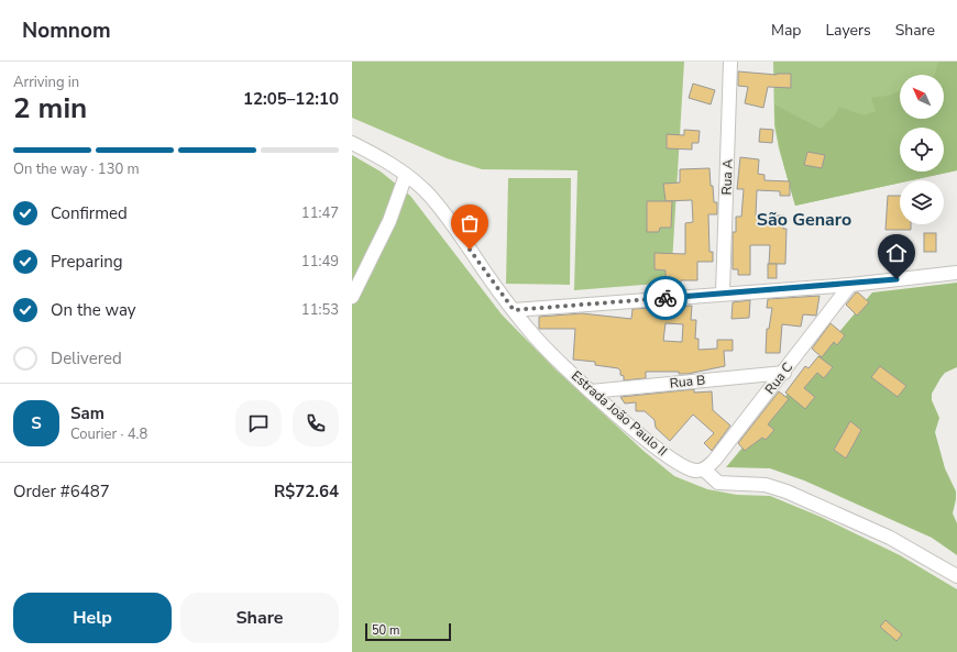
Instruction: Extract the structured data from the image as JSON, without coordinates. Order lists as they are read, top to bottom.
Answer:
{
  "streets": {
    "street": [
      "Rua A",
      "Rua C",
      "Rua B",
      "Estrada João Paulo II"
    ]
  },
  "crossings": [
    ["Rua C", "Rua B"],
    ["Rua C", "Estrada João Paulo II"],
    ["Rua B", "Estrada João Paulo II"]
  ],
  "districts": ["São Genaro"],
  "scale_bar": "50 m",
  "north": "top left",
  "page": {
    "header": "Nomnom",
    "nav": ["Map", "Layers", "Share"],
    "heading": ["2 min", "Arriving in", "12:05–12:10"],
    "panel": [
      "Sam",
      "Courier · 4.8",
      "Order #6487",
      "R$72.64"
    ],
    "bar": "On the way · 130 m",
    "list": [
      ["Confirmed", "11:47"],
      ["Preparing", "11:49"],
      ["On the way", "11:53"],
      "Delivered"
    ],
    "round": "S",
    "buttons": ["Help", "Share"],
    "scale": "50 m"
  }
}
